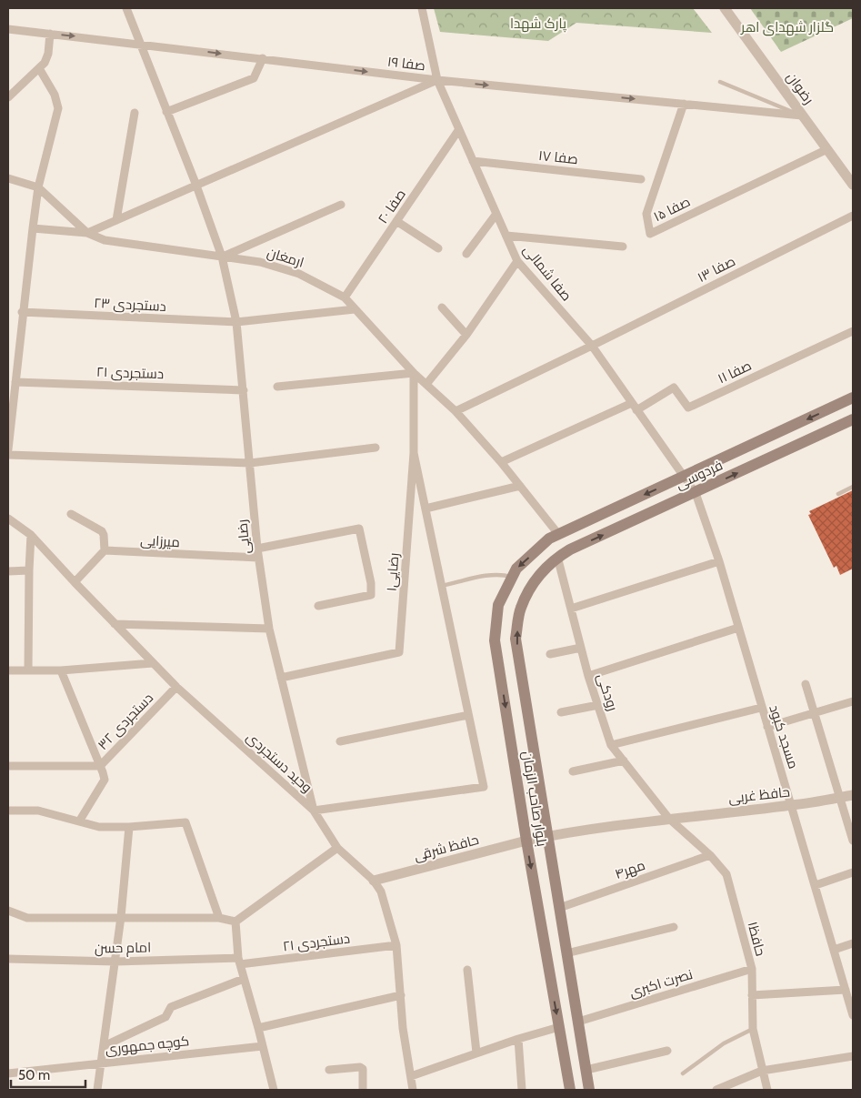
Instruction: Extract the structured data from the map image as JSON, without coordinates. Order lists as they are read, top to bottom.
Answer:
{
  "streets": {
    "main road": ["فردوسی", "بلوار صاحب الزمان"],
    "street": [
      "صفا ۱۹",
      "رضوان",
      "صفا ۱۷",
      "صفا ۲۰",
      "صفا ۱۵",
      "ارمغان",
      "صفا ۱۳",
      "صفا شمالی",
      "دستجردی ۲۳",
      "صفا ۱۱",
      "دستجردی ۲۱",
      "رضایی",
      "میرزایی",
      "رضایی۱",
      "رودکی",
      "دستجردی ۳۲",
      "مسجد کبود",
      "وحید دستجردی",
      "حافظ غربی",
      "حافظ شرقی",
      "مهر۴",
      "حافظ۱",
      "امام حسن",
      "نصرت اکبری",
      "کوچه جمهوری"
    ]
  },
  "crossings": [
    ["صفا ۱۹", "رضوان"],
    ["صفا ۱۹", "صفا ۱۵"],
    ["صفا ۱۹", "صفا شمالی"],
    ["رضوان", "صفا ۱۵"],
    ["صفا ۱۷", "صفا شمالی"],
    ["صفا ۲۰", "ارمغان"],
    ["صفا ۲۰", "صفا شمالی"],
    ["ارمغان", "صفا ۱۳"],
    ["ارمغان", "دستجردی ۲۳"],
    ["ارمغان", "فردوسی"],
    ["ارمغان", "رضایی"],
    ["ارمغان", "رضایی۱"],
    ["ارمغان", "بلوار صاحب الزمان"],
    ["صفا ۱۳", "صفا شمالی"],
    ["صفا شمالی", "صفا ۱۱"],
    ["صفا شمالی", "فردوسی"],
    ["صفا شمالی", "مسجد کبود"],
    ["دستجردی ۲۳", "رضایی"],
    ["دستجردی ۲۱", "رضایی"],
    ["دستجردی ۲۱", "وحید دستجردی"],
    ["دستجردی ۲۱", "امام حسن"],
    ["فردوسی", "رودکی"],
    ["فردوسی", "مسجد کبود"],
    ["فردوسی", "بلوار صاحب الزمان"],
    ["رضایی", "میرزایی"],
    ["رضایی", "رضایی۱"],
    ["رضایی", "وحید دستجردی"],
    ["رودکی", "حافظ غربی"],
    ["رودکی", "بلوار صاحب الزمان"],
    ["رودکی", "حافظ۱"],
    ["دستجردی ۳۲", "وحید دستجردی"],
    ["مسجد کبود", "حافظ غربی"],
    ["وحید دستجردی", "حافظ شرقی"],
    ["حافظ غربی", "حافظ۱"],
    ["بلوار صاحب الزمان", "حافظ شرقی"],
    ["بلوار صاحب الزمان", "مهر۴"],
    ["بلوار صاحب الزمان", "نصرت اکبری"],
    ["مهر۴", "حافظ۱"],
    ["حافظ۱", "نصرت اکبری"]
  ],
  "one_way": ["صفا ۱۹"],
  "parks": ["پارک شهدا", "گلزار شهدای اهر"],
  "scale_bar": "50 m"
}
